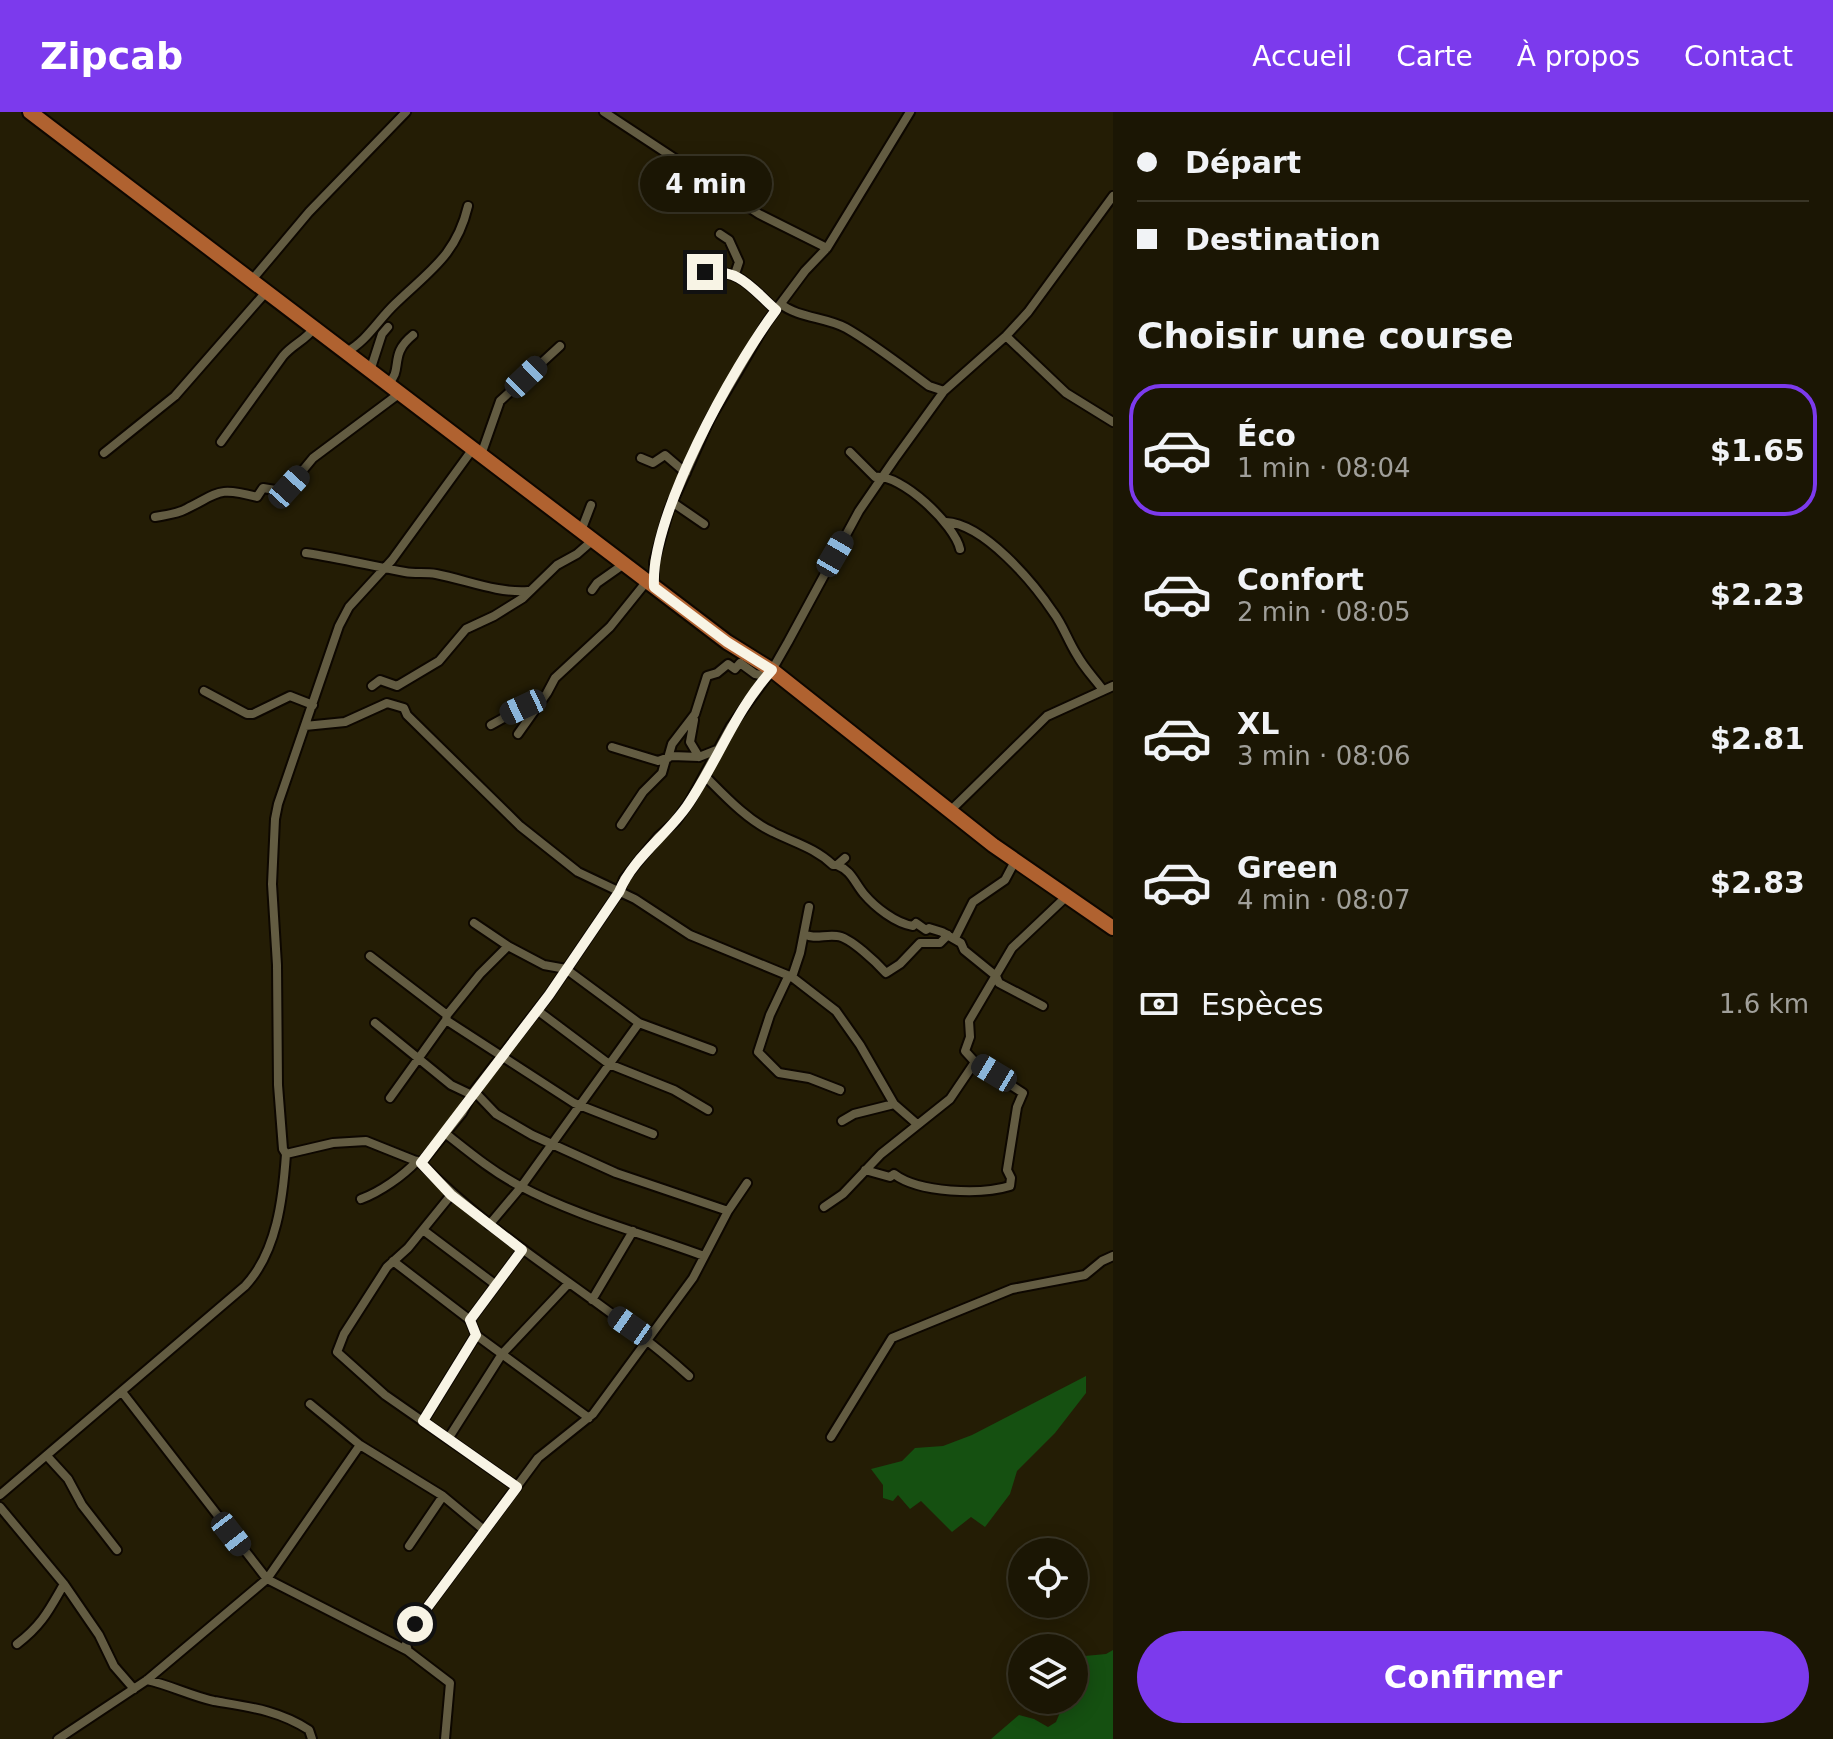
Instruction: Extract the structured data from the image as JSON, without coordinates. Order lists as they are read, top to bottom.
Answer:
{
  "page": {
    "header": "Zipcab",
    "nav": [
      "Accueil",
      "Carte",
      "À propos",
      "Contact"
    ],
    "banner": ["Départ", "Destination"],
    "bubble": "4 min",
    "heading": "Choisir une course",
    "list": [
      {
        "name": "Éco",
        "note": "1 min · 08:04",
        "value": "$1.65"
      },
      {
        "name": "Confort",
        "note": "2 min · 08:05",
        "value": "$2.23"
      },
      {
        "name": "XL",
        "note": "3 min · 08:06",
        "value": "$2.81"
      },
      {
        "name": "Green",
        "note": "4 min · 08:07",
        "value": "$2.83"
      }
    ],
    "pay": ["Espèces", "1.6 km"],
    "buttons": "Confirmer"
  }
}
